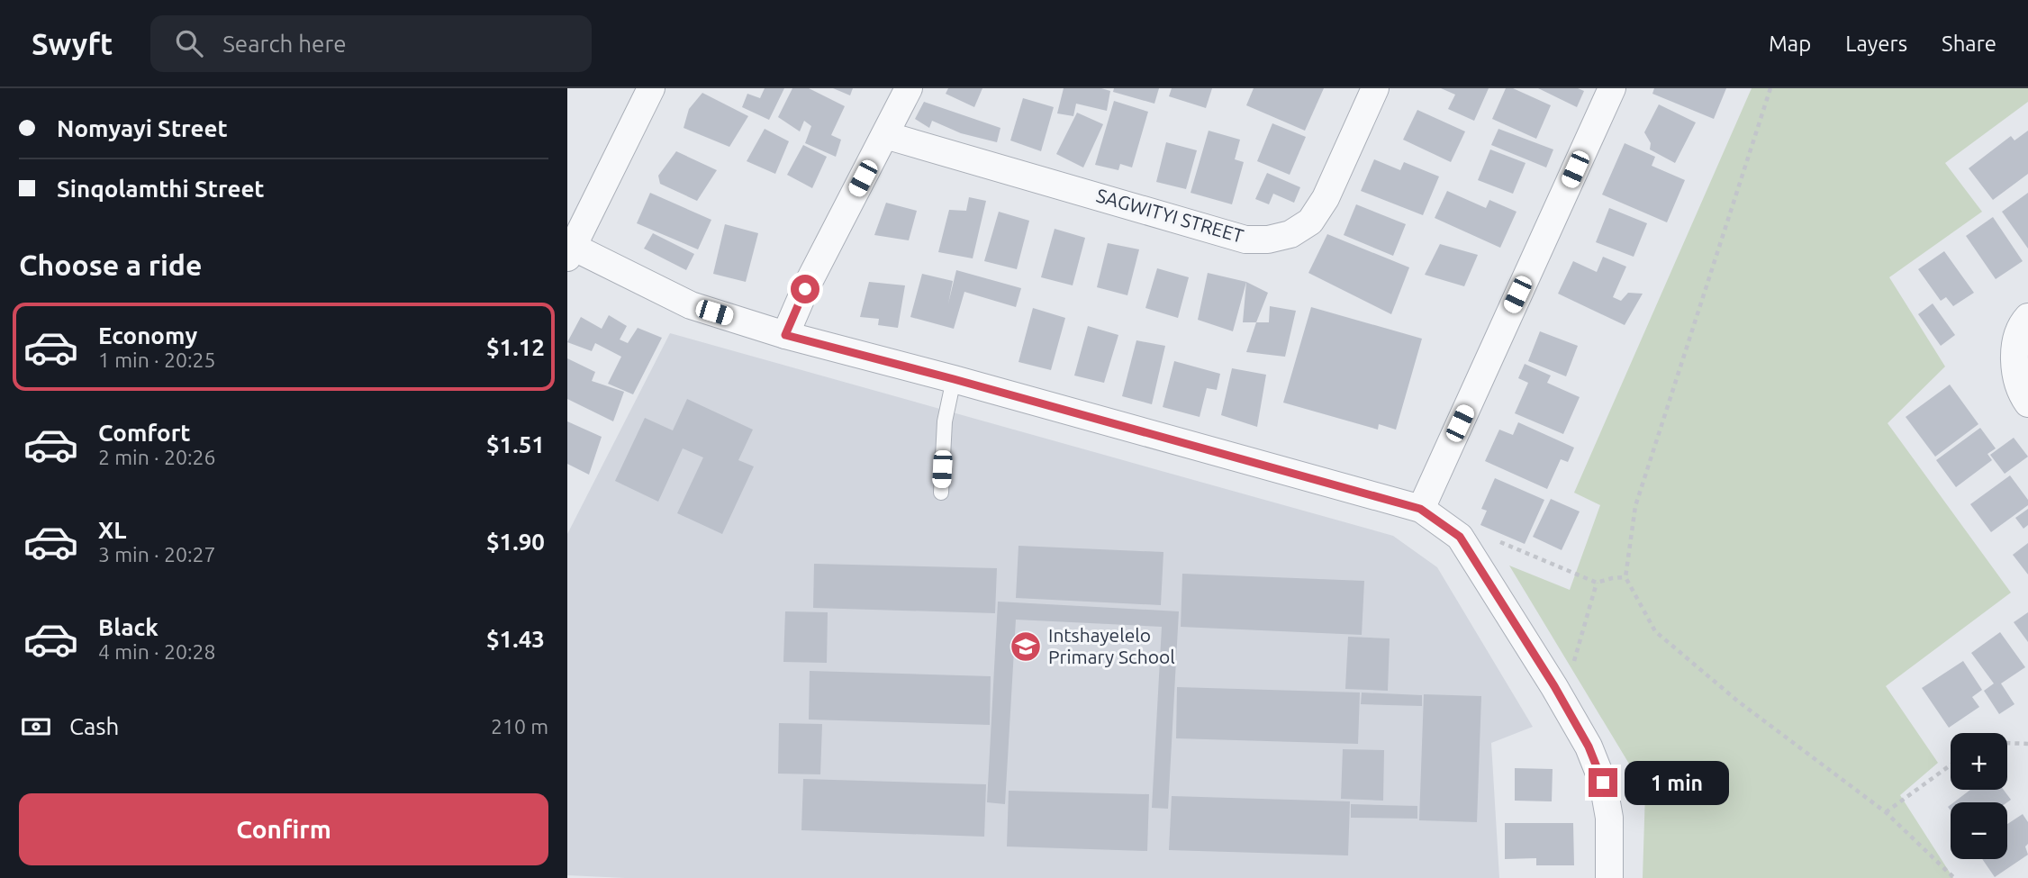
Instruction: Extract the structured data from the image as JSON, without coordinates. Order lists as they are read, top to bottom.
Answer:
{
  "streets": {
    "street": ["SAGWITYI STREET"]
  },
  "places": {
    "school or university": ["Intshayelelo Primary School"]
  },
  "page": {
    "header": "Swyft",
    "search": "Search here",
    "nav": ["Map", "Layers", "Share"],
    "banner": ["Nomyayi Street", "Sinqolamthi Street"],
    "heading": "Choose a ride",
    "list": [
      {
        "name": "Economy",
        "note": "1 min · 20:25",
        "value": "$1.12"
      },
      {
        "name": "Comfort",
        "note": "2 min · 20:26",
        "value": "$1.51"
      },
      {
        "name": "XL",
        "note": "3 min · 20:27",
        "value": "$1.90"
      },
      {
        "name": "Black",
        "note": "4 min · 20:28",
        "value": "$1.43"
      }
    ],
    "pay": ["Cash", "210 m"],
    "map_buttons": ["+", "−"],
    "bubble": "1 min",
    "buttons": "Confirm"
  }
}
